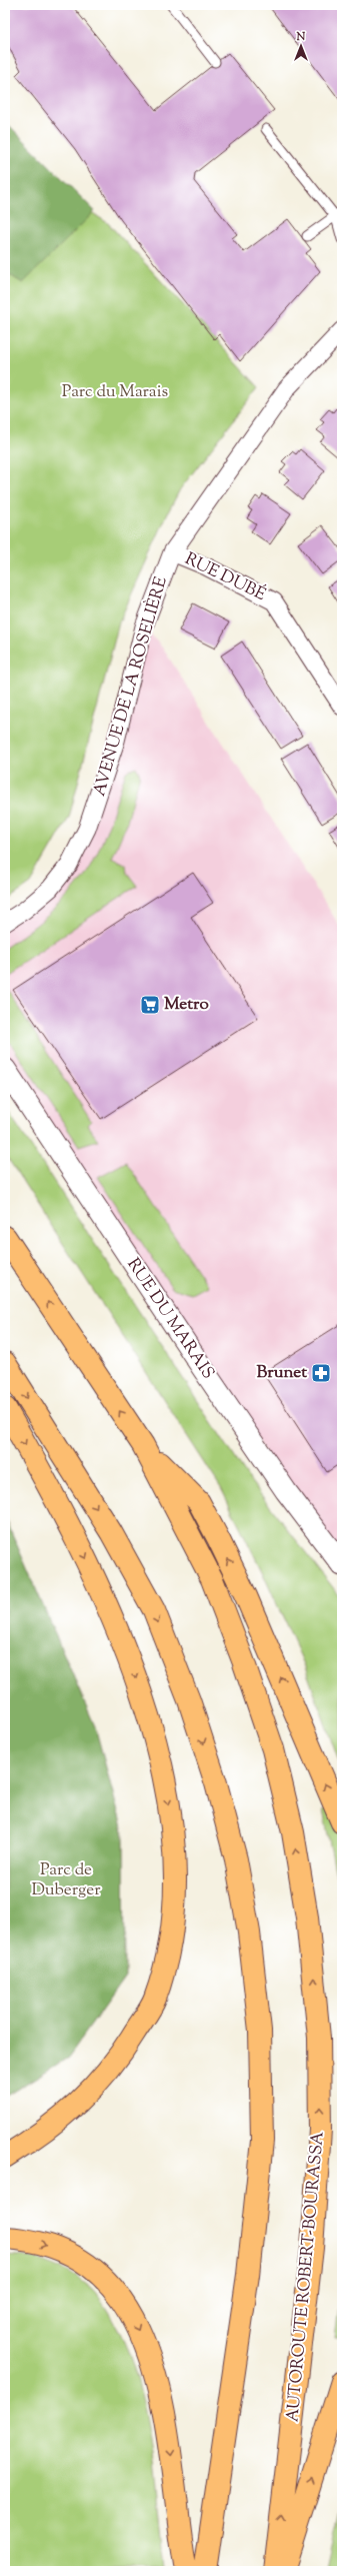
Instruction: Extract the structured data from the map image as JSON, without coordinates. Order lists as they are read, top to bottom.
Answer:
{
  "streets": {
    "highway": ["AUTOROUTE ROBERT-BOURASSA"],
    "street": ["RUE DUBÉ", "AVENUE DE LA ROSELIÈRE", "RUE DU MARAIS"]
  },
  "crossings": [
    ["RUE DUBÉ", "AVENUE DE LA ROSELIÈRE"]
  ],
  "parks": ["Parc du Marais", "Parc de Duberger"],
  "places": {
    "supermarket": ["Metro"],
    "pharmacy": ["Brunet"]
  },
  "north": "top"
}
